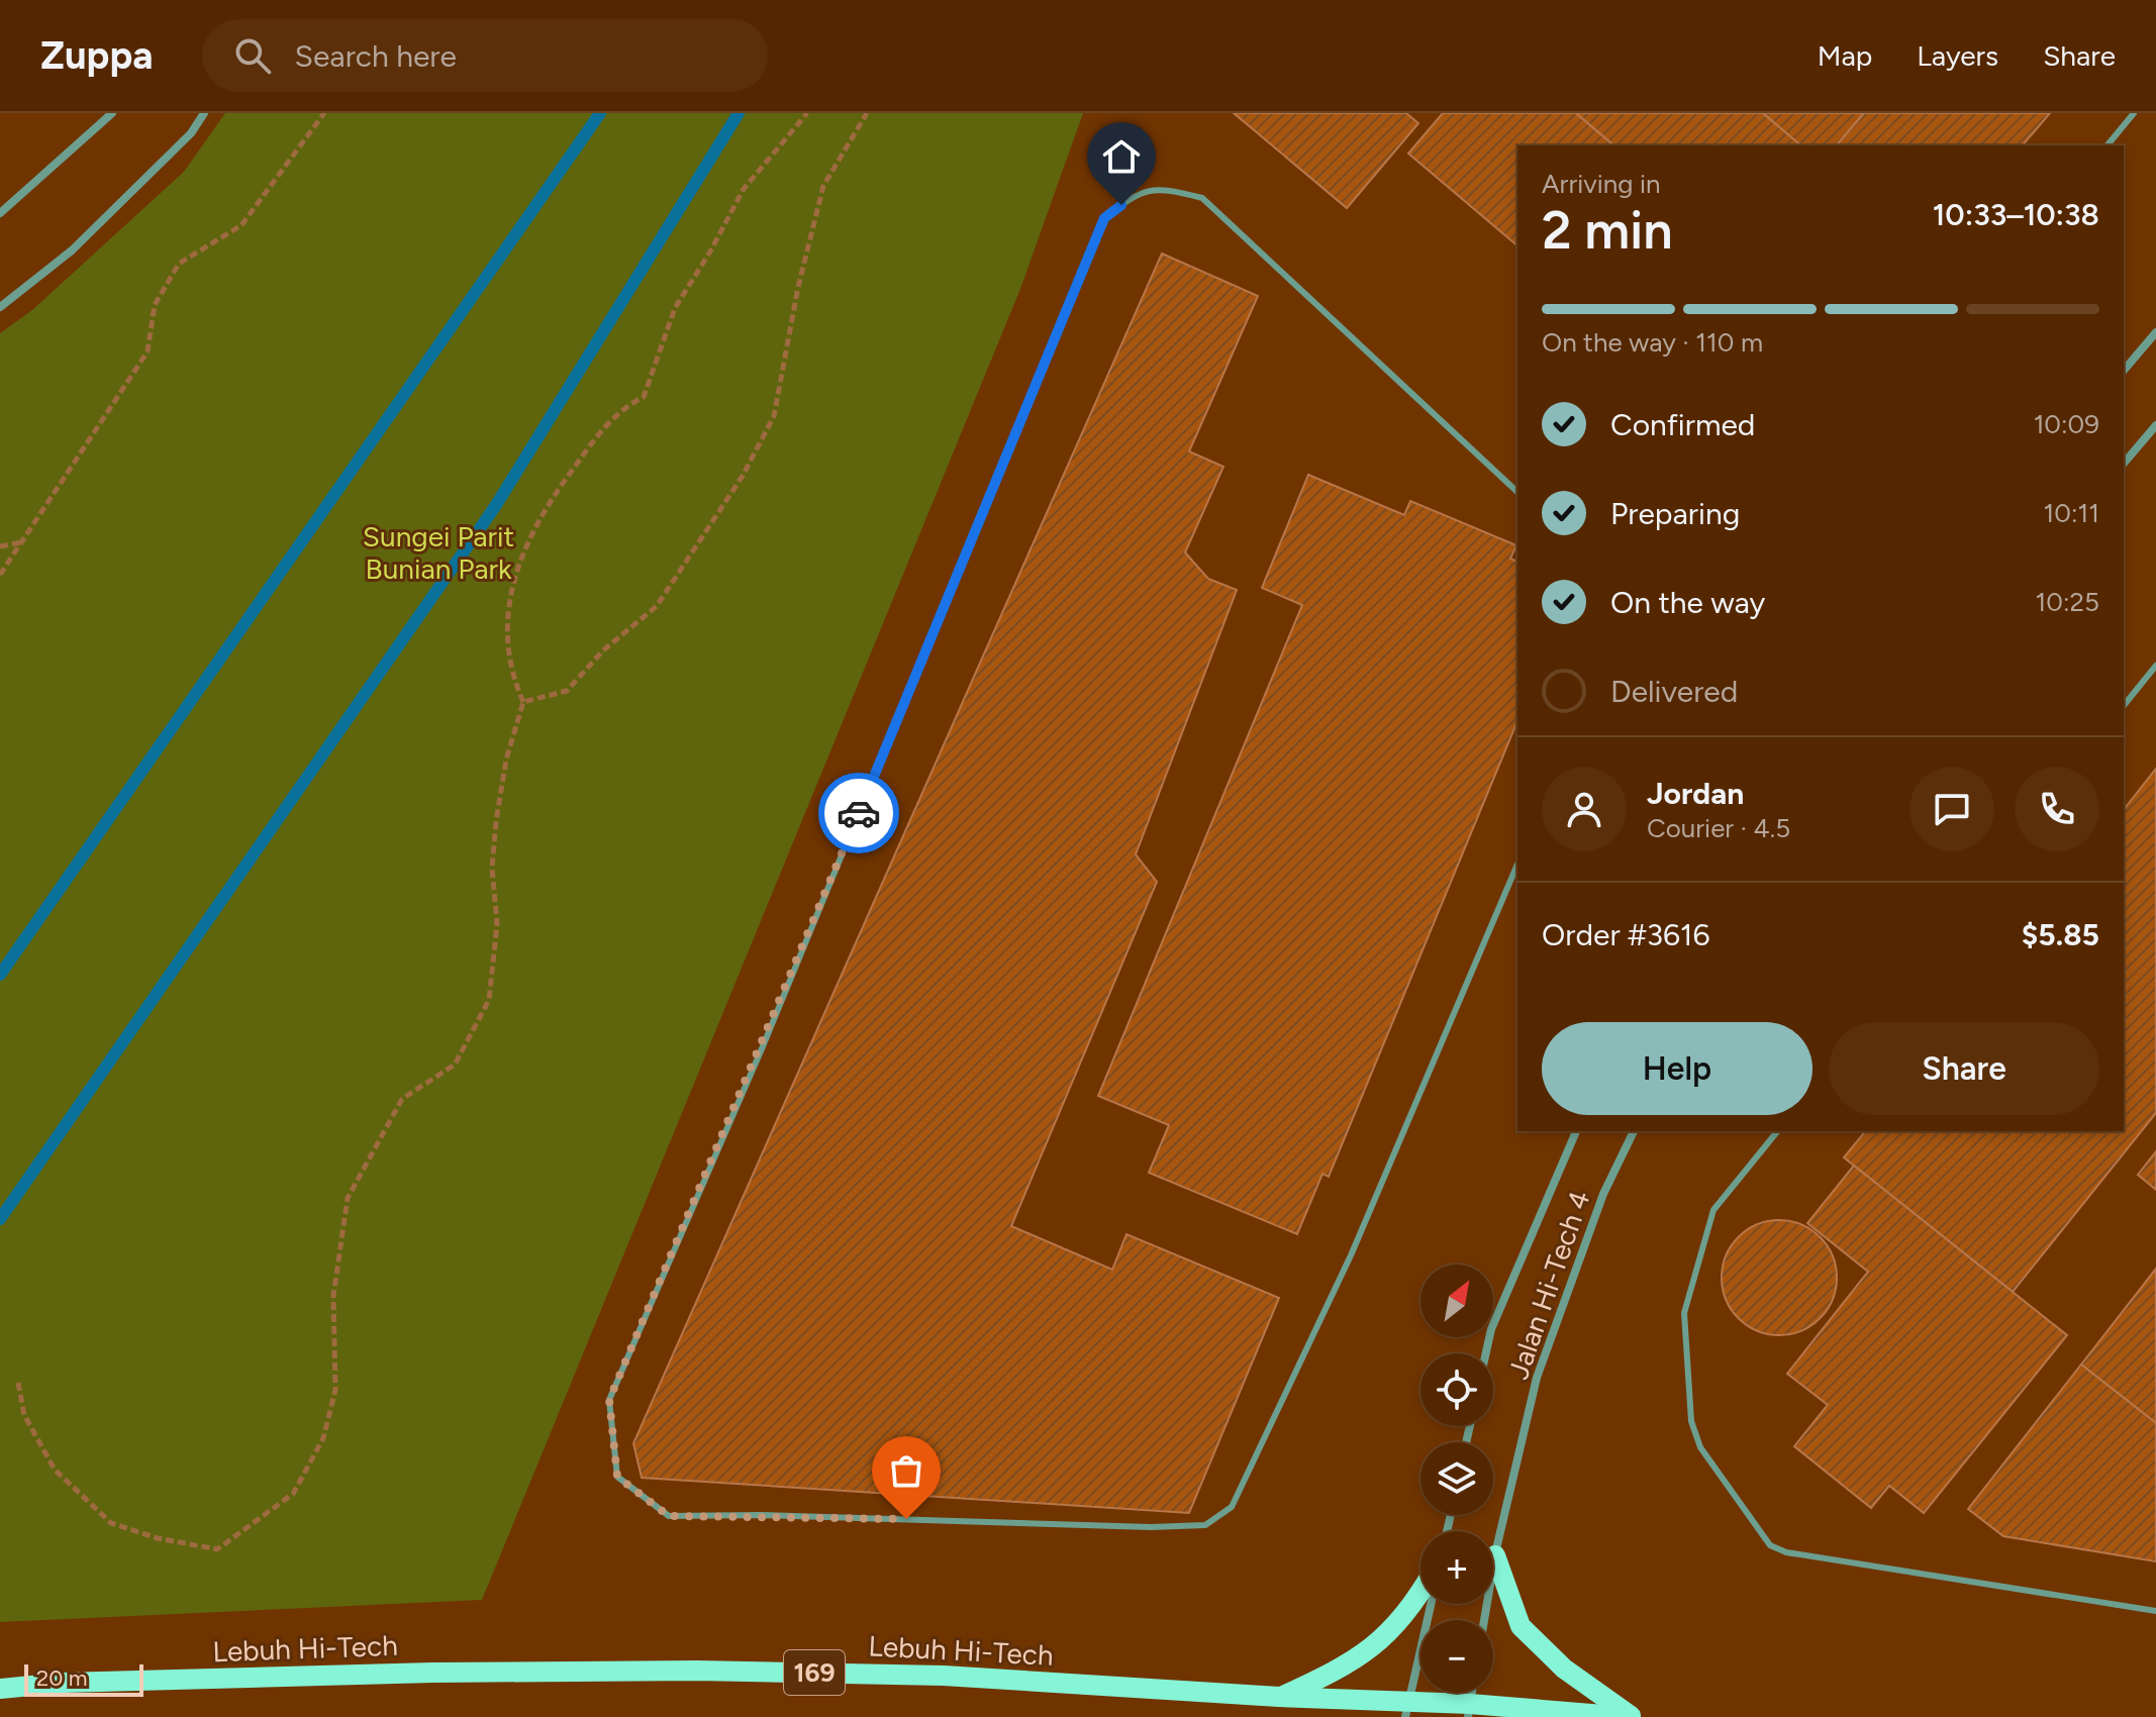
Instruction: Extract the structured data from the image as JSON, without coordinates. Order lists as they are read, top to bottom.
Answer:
{
  "streets": {
    "main road": ["Lebuh Hi-Tech", "169"],
    "street": ["Jalan Hi-Tech 4"]
  },
  "parks": ["Sungei Parit Bunian Park"],
  "scale_bar": "20 m",
  "north": "top right",
  "page": {
    "header": "Zuppa",
    "search": "Search here",
    "nav": ["Map", "Layers", "Share"],
    "heading": ["2 min", "Arriving in", "10:33–10:38"],
    "panel": [
      "Jordan",
      "Courier · 4.5",
      "Order #3616",
      "$5.85"
    ],
    "bar": "On the way · 110 m",
    "list": [
      ["Confirmed", "10:09"],
      ["Preparing", "10:11"],
      ["On the way", "10:25"],
      "Delivered"
    ],
    "buttons": ["Help", "Share"],
    "map_buttons": ["+", "−"],
    "scale": "20 m"
  }
}
